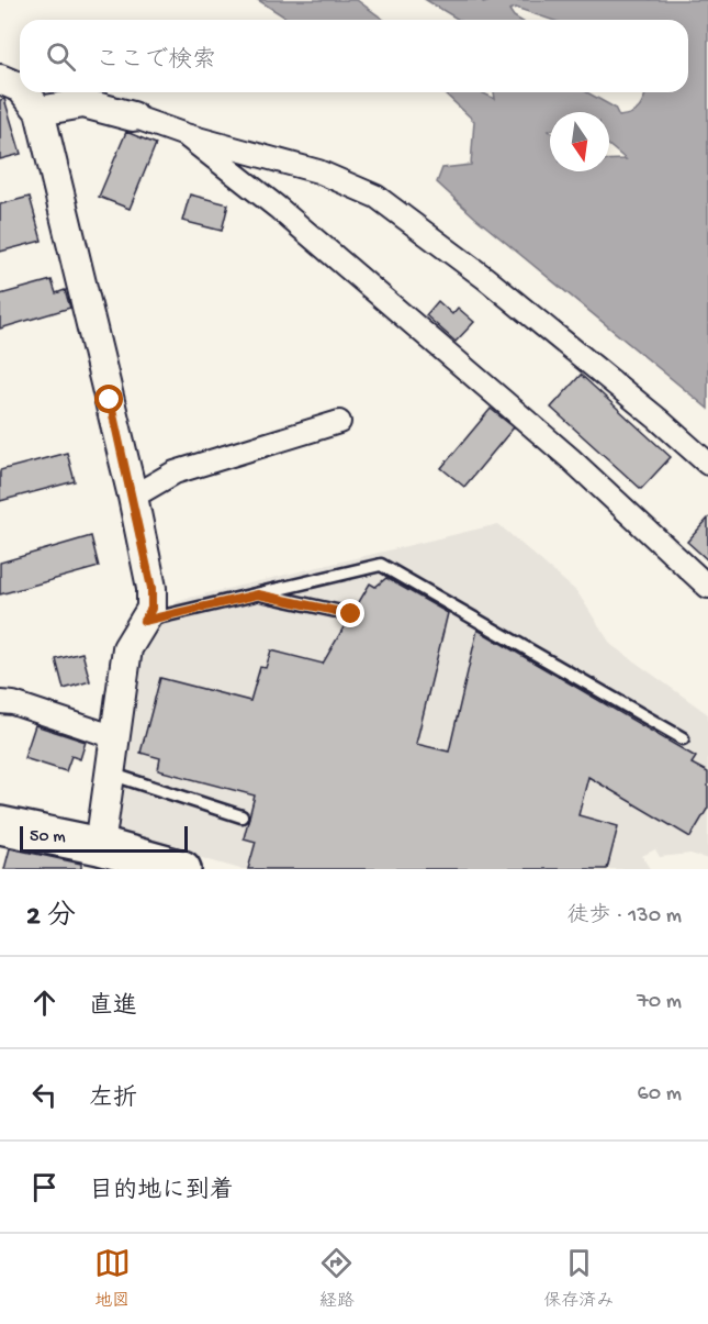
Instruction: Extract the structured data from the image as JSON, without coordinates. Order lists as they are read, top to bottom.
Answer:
{
  "scale_bar": "50 m",
  "north": "bottom",
  "page": {
    "search": "ここで検索",
    "scale": "50 m",
    "heading": ["2 分", "徒歩 · 130 m"],
    "list": [
      ["直進", "70 m"],
      ["左折", "60 m"],
      "目的地に到着"
    ],
    "nav": ["地図", "経路", "保存済み"]
  }
}
